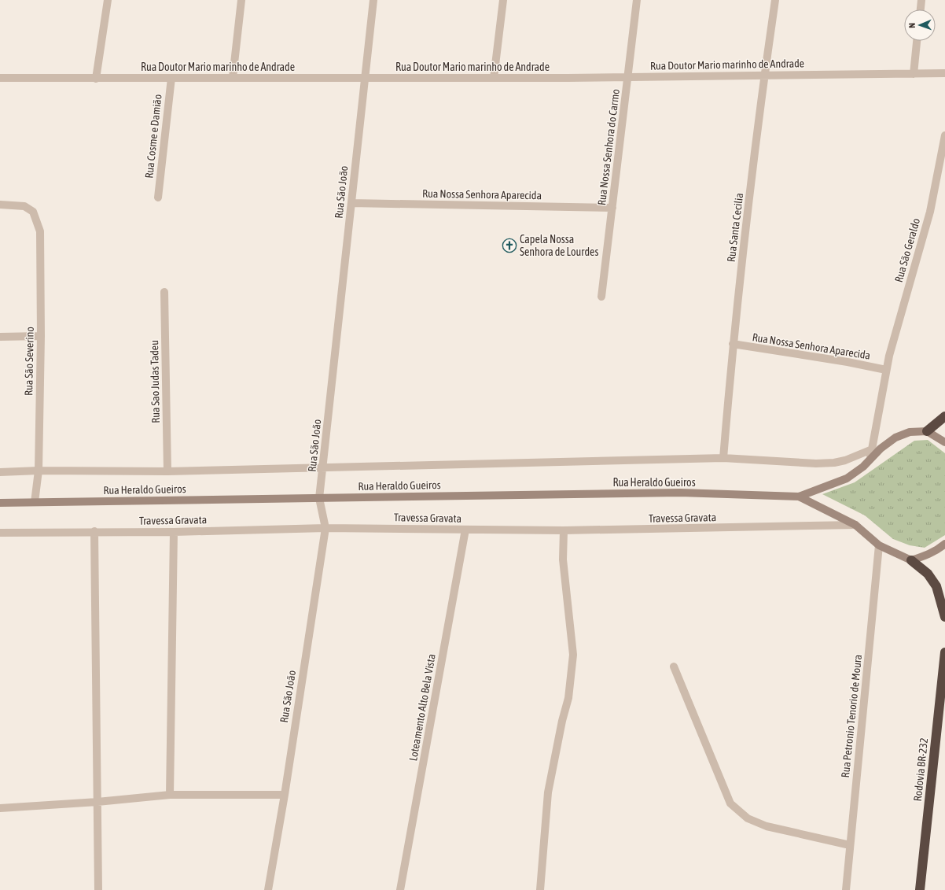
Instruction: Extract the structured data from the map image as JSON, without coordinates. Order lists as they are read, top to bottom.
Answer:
{
  "streets": {
    "highway": ["Rodovia BR-232"],
    "main road": ["Rua Heraldo Gueiros"],
    "street": [
      "Rua Doutor Mario marinho de Andrade",
      "Rua Cosme e Damião",
      "Rua Nossa Senhora do Carmo",
      "Rua São João",
      "Rua Nossa Senhora Aparecida",
      "Rua Santa Cecilia",
      "Rua São Geraldo",
      "Rua São Severino",
      "Rua Sao Judas Tadeu",
      "Travessa Gravata",
      "Loteamento Alto Bela Vista",
      "Rua Petronio Tenorio de Moura"
    ]
  },
  "crossings": [
    ["Rua Doutor Mario marinho de Andrade", "Rua Cosme e Damião"],
    ["Rua Doutor Mario marinho de Andrade", "Rua Nossa Senhora do Carmo"],
    ["Rua Doutor Mario marinho de Andrade", "Rua São João"],
    ["Rua Doutor Mario marinho de Andrade", "Rua Santa Cecilia"],
    ["Rua Nossa Senhora do Carmo", "Rua Nossa Senhora Aparecida"],
    ["Rua São João", "Rua Nossa Senhora Aparecida"],
    ["Rua São João", "Rua Heraldo Gueiros"],
    ["Rua São João", "Travessa Gravata"],
    ["Rua Nossa Senhora Aparecida", "Rua Santa Cecilia"],
    ["Rua Nossa Senhora Aparecida", "Rua São Geraldo"],
    ["Rua São Geraldo", "Rua Heraldo Gueiros"],
    ["Rua São Severino", "Rua Heraldo Gueiros"],
    ["Rua Heraldo Gueiros", "Travessa Gravata"],
    ["Rua Heraldo Gueiros", "Rua Petronio Tenorio de Moura"],
    ["Travessa Gravata", "Loteamento Alto Bela Vista"]
  ],
  "places": {
    "church": ["Capela Nossa Senhora de Lourdes"]
  },
  "north": "left"
}
